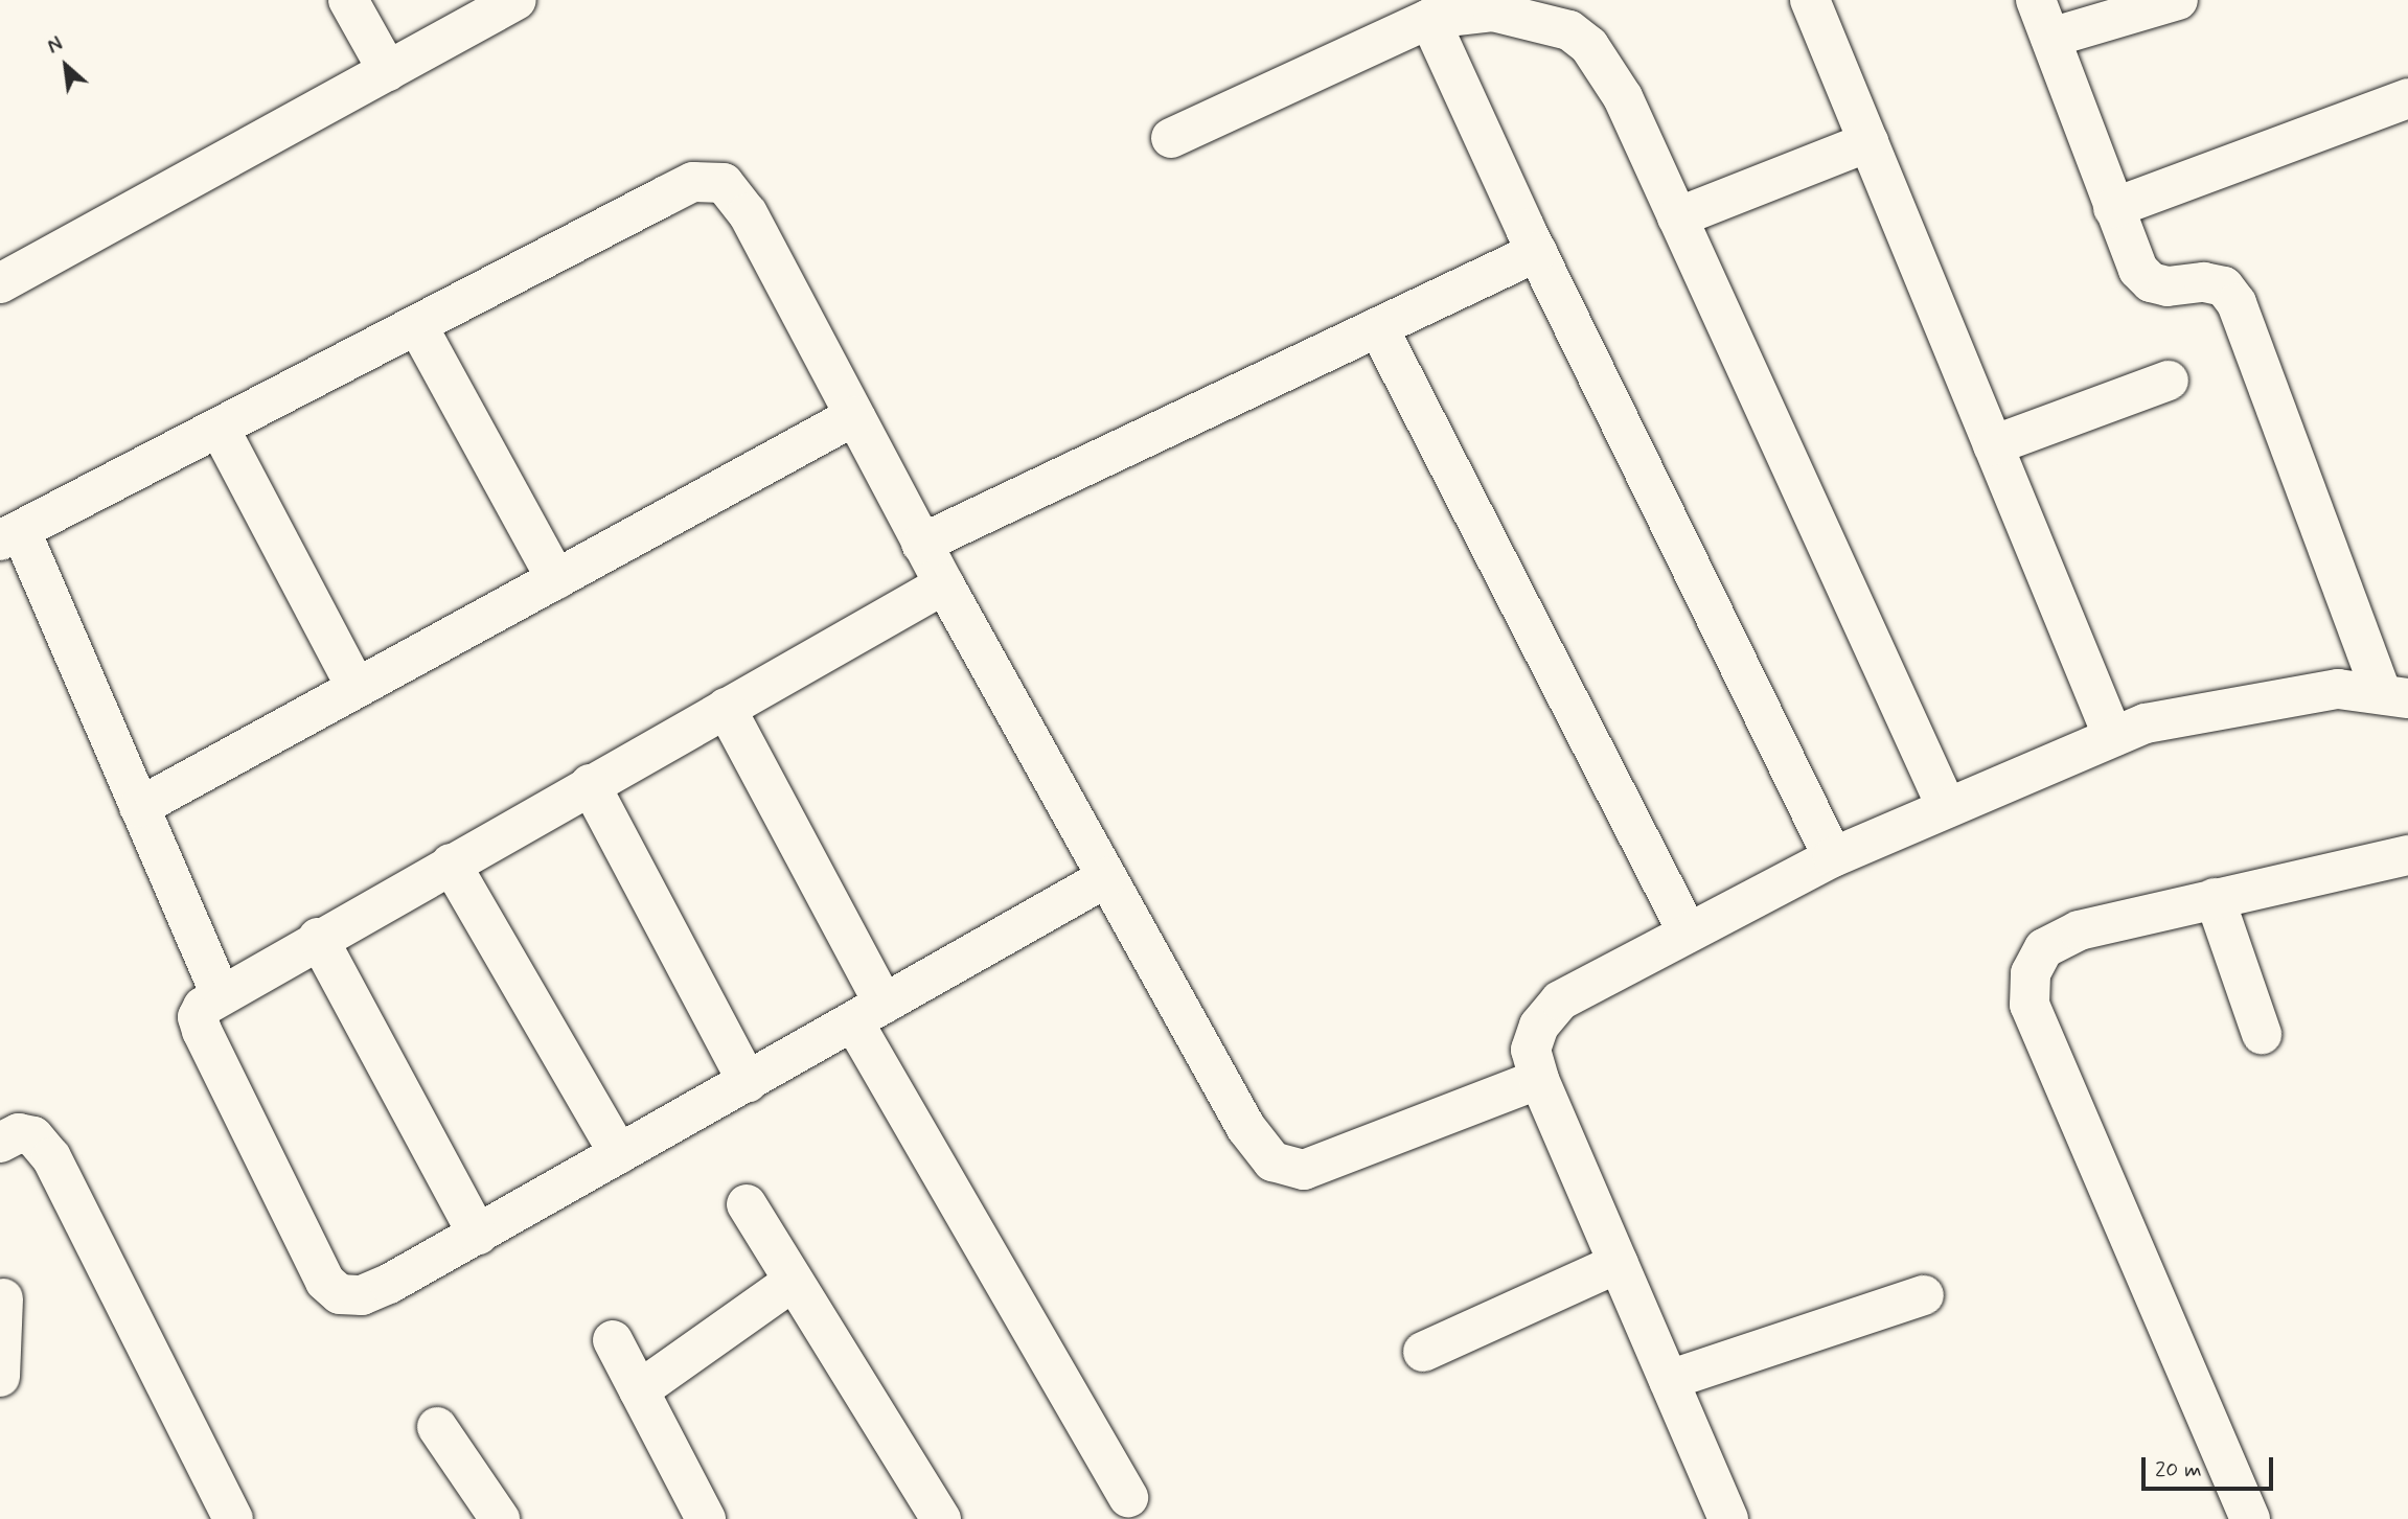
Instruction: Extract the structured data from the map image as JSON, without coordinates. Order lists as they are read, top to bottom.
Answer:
{
  "scale_bar": "20 m",
  "north": "top left"
}
